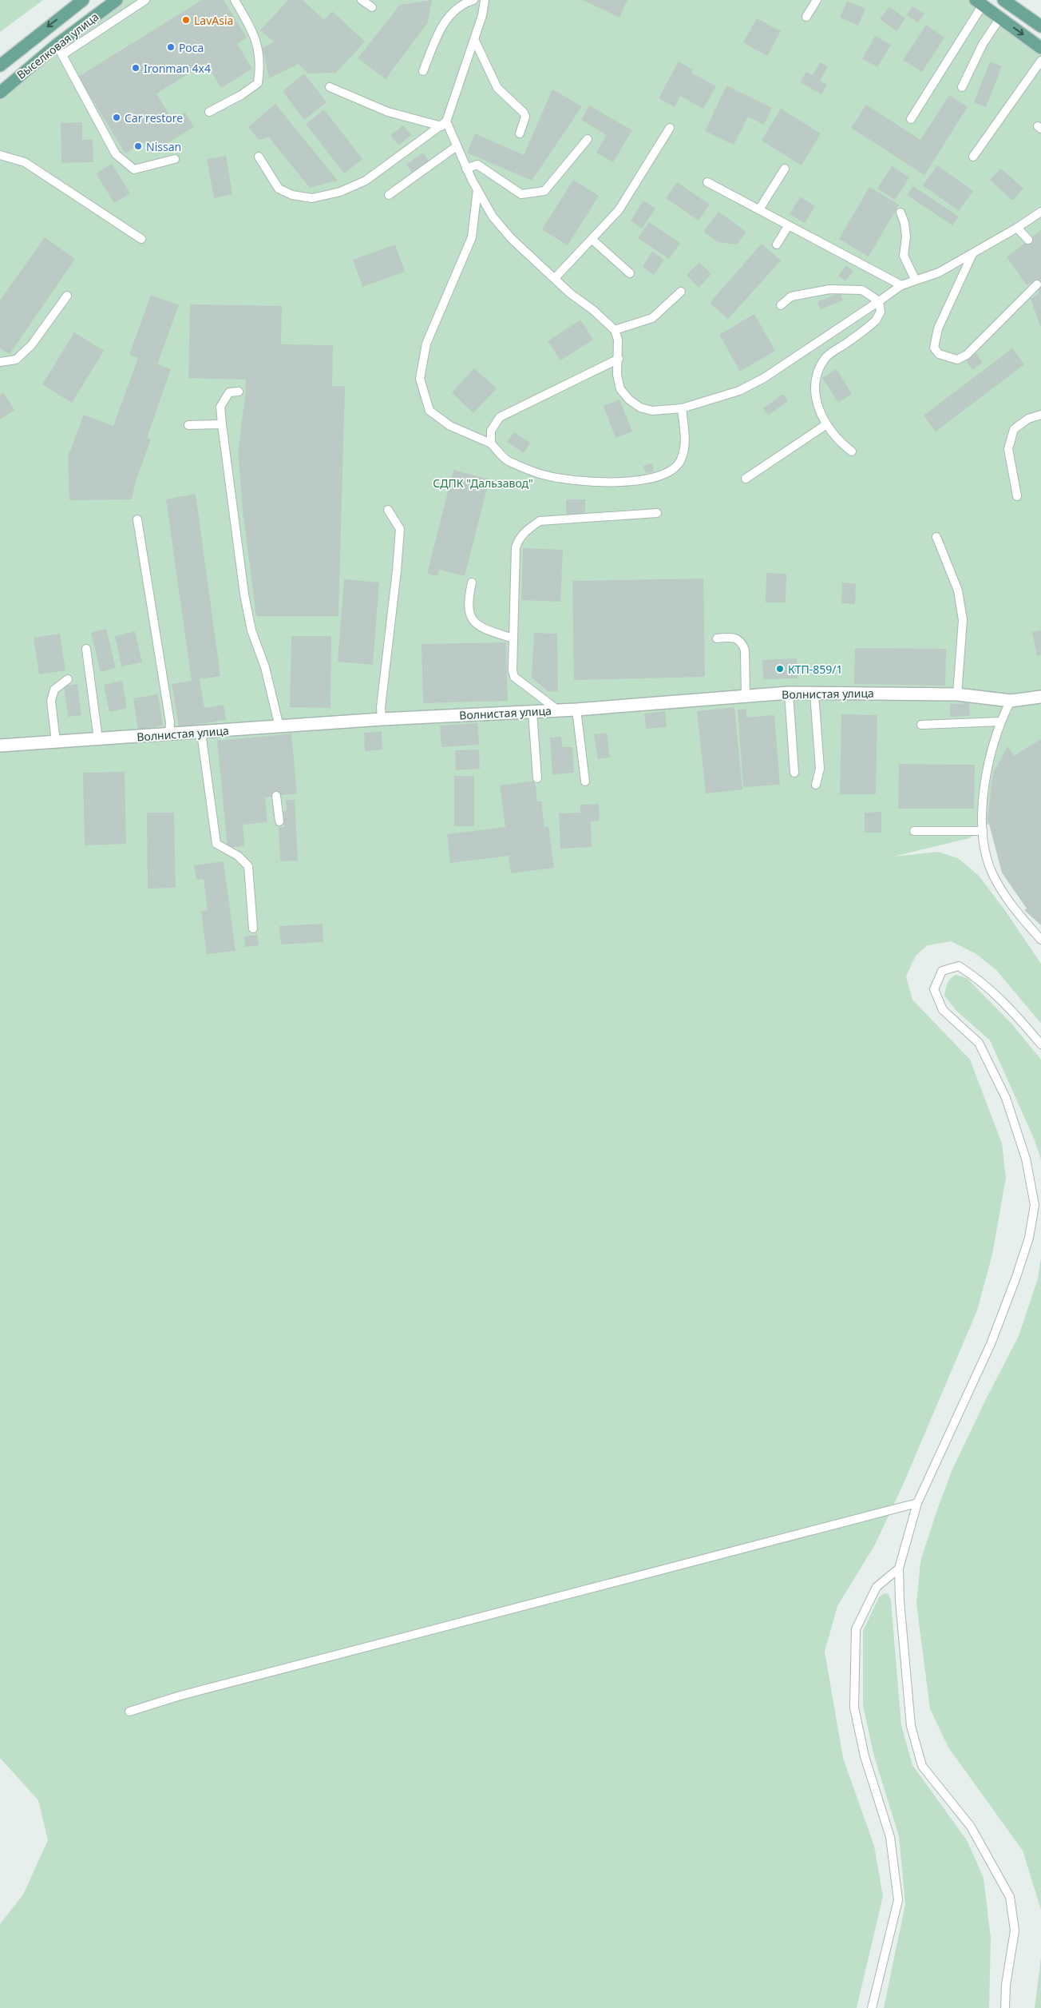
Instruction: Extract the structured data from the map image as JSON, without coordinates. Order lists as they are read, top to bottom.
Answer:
{
  "streets": {
    "main road": ["Выселковая улица"],
    "street": ["Волнистая улица"]
  },
  "parks": ["СДПК \"Дальзавод\""],
  "places": [
    "LavAsia",
    "Роса",
    "Ironman 4x4",
    "Car restore",
    "Nissan",
    "КТП-859/1"
  ]
}
